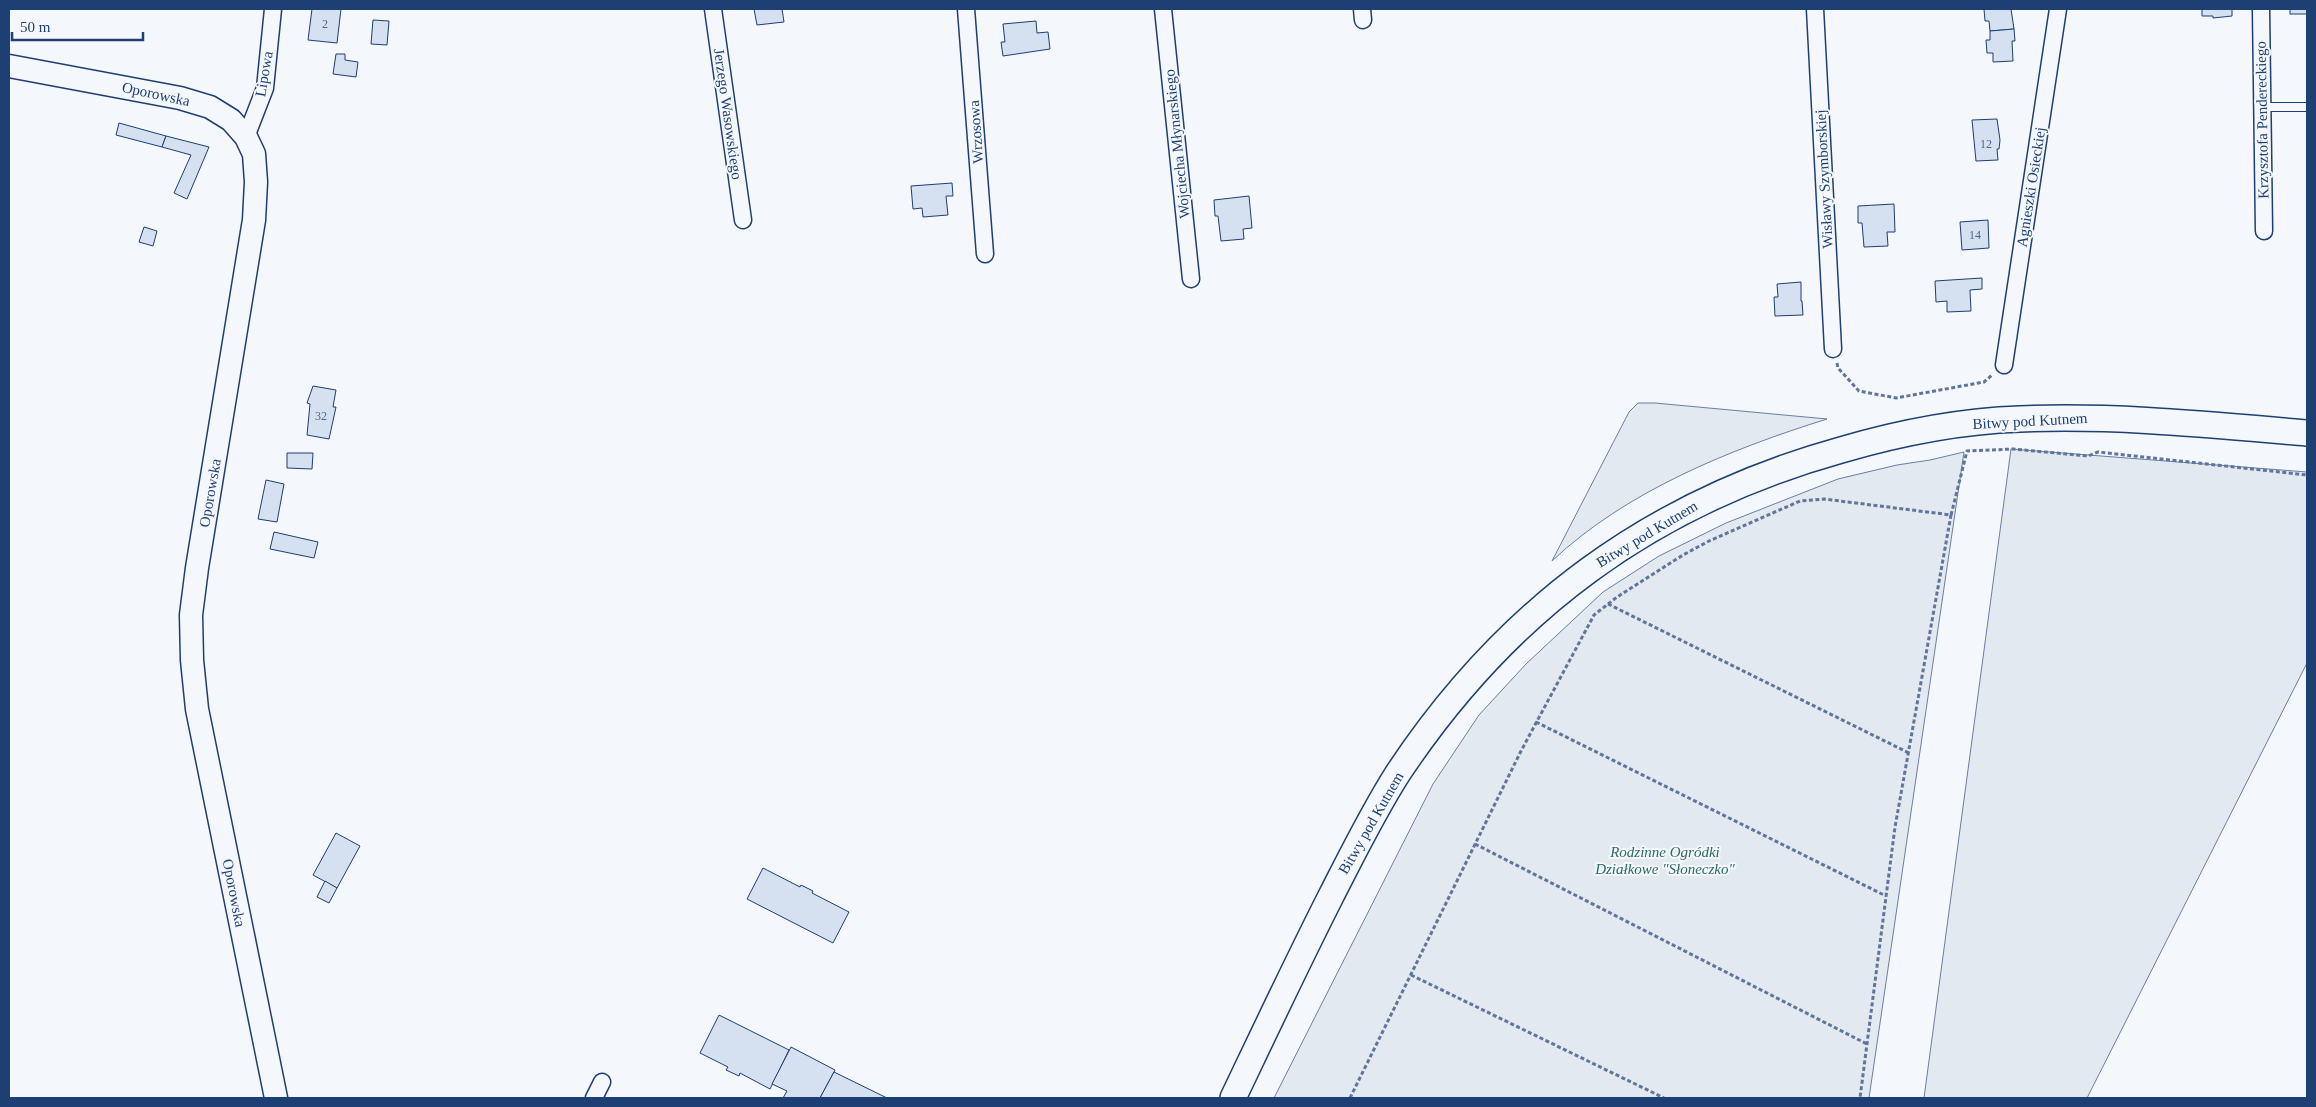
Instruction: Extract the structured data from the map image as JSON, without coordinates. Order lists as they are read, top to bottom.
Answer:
{
  "streets": {
    "main road": ["Bitwy pod Kutnem"],
    "street": [
      "Lipowa",
      "Oporowska",
      "Jerzego Wasowskiego",
      "Krzysztofa Pendereckiego",
      "Wrzosowa",
      "Wojciecha Młynarskiego",
      "Wisławy Szymborskiej",
      "Agnieszki Osieckiej"
    ]
  },
  "crossings": [
    ["Lipowa", "Oporowska"]
  ],
  "parks": ["Rodzinne Ogródki Działkowe \"Słoneczko\""],
  "house_numbers": [
    "2",
    "12",
    "14",
    "32"
  ],
  "scale_bar": "50 m"
}
